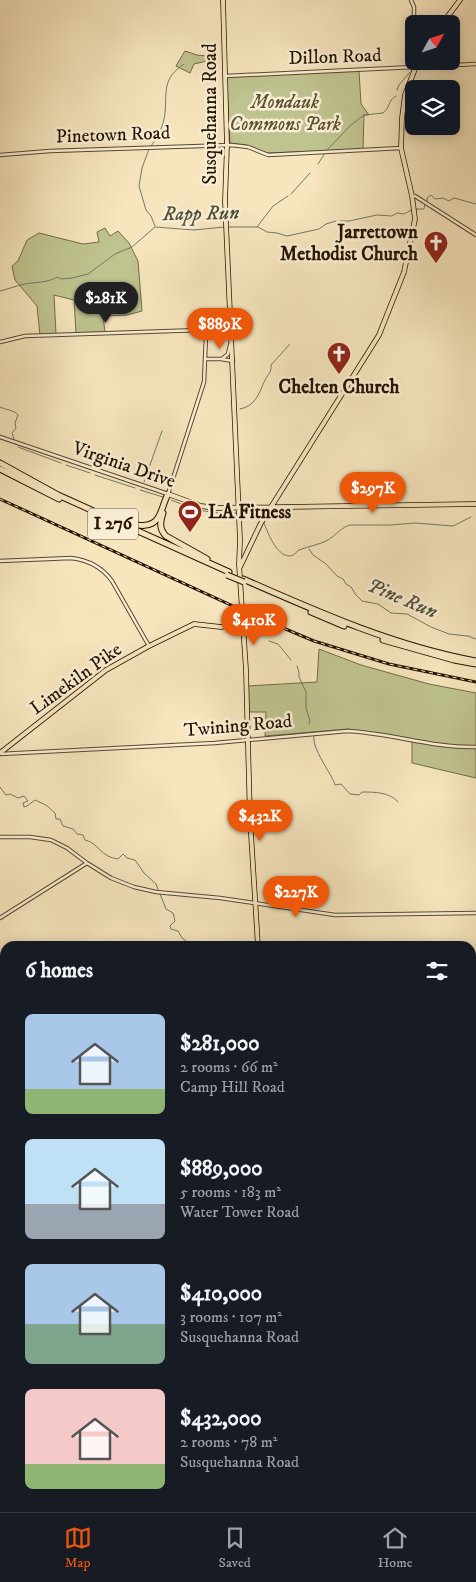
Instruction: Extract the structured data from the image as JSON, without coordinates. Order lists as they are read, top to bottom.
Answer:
{
  "streets": {
    "highway": ["I 276"],
    "main road": ["Susquehanna Road", "Virginia Drive", "Limekiln Pike"],
    "street": ["Dillon Road", "Pinetown Road", "Twining Road"]
  },
  "crossings": [
    ["Dillon Road", "Susquehanna Road"],
    ["Susquehanna Road", "Pinetown Road"],
    ["Susquehanna Road", "Virginia Drive"],
    ["Susquehanna Road", "Limekiln Pike"],
    ["Susquehanna Road", "Twining Road"],
    ["Limekiln Pike", "Twining Road"]
  ],
  "water": ["Rapp Run", "Pine Run"],
  "parks": ["Mondauk Commons Park"],
  "places": {
    "church": ["Jarrettown Methodist Church", "Chelten Church"],
    "sports": ["LA Fitness"]
  },
  "north": "top right",
  "page": {
    "price": [
      "$281K",
      "$889K",
      "$297K",
      "$410K",
      "$432K",
      "$227K"
    ],
    "heading": "6 homes",
    "list": [
      {
        "name": "$281,000",
        "note": "2 rooms · 66 m² · Camp Hill Road"
      },
      {
        "name": "$889,000",
        "note": "5 rooms · 183 m² · Water Tower Road"
      },
      {
        "name": "$410,000",
        "note": "3 rooms · 107 m² · Susquehanna Road"
      },
      {
        "name": "$432,000",
        "note": "2 rooms · 78 m² · Susquehanna Road"
      }
    ],
    "tabs": ["Map", "Saved", "Home"]
  }
}
